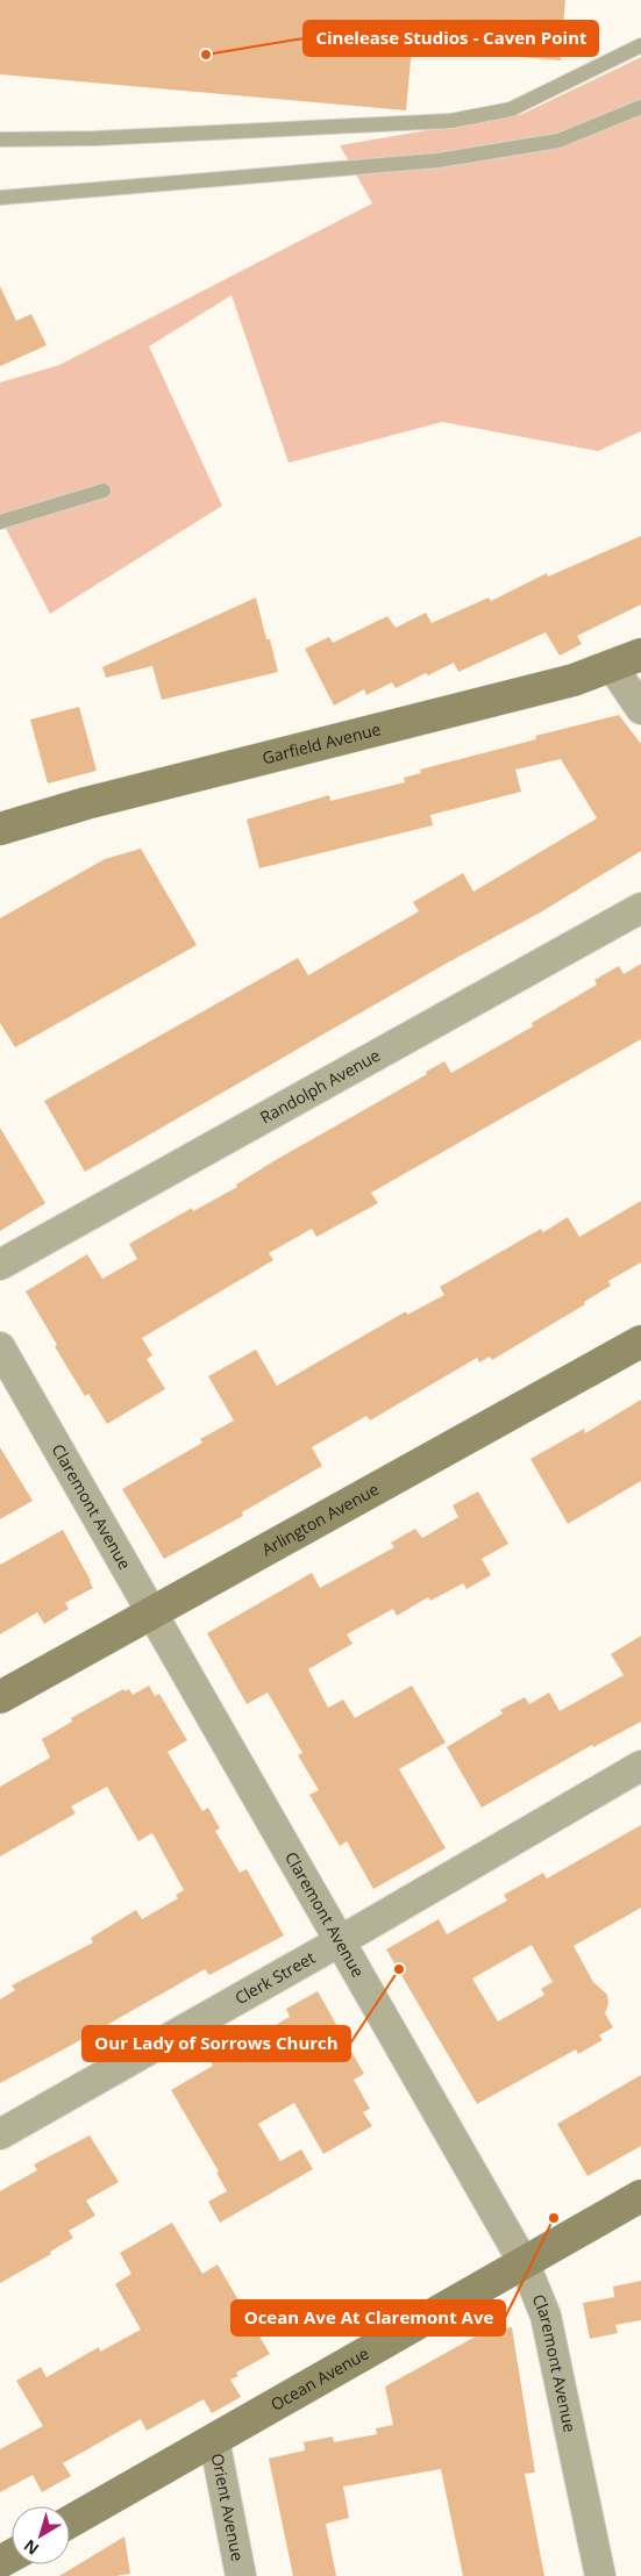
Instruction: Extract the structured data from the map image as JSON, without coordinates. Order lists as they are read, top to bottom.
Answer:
{
  "streets": {
    "street": [
      "Garfield Avenue",
      "Randolph Avenue",
      "Claremont Avenue",
      "Arlington Avenue",
      "Clerk Street",
      "Ocean Avenue",
      "Orient Avenue"
    ]
  },
  "crossings": [
    ["Claremont Avenue", "Arlington Avenue"],
    ["Claremont Avenue", "Clerk Street"],
    ["Claremont Avenue", "Ocean Avenue"],
    ["Ocean Avenue", "Orient Avenue"]
  ],
  "places": ["Cinelease Studios - Caven Point", "Our Lady of Sorrows Church", "Ocean Ave At Claremont Ave"],
  "north": "bottom left"
}
